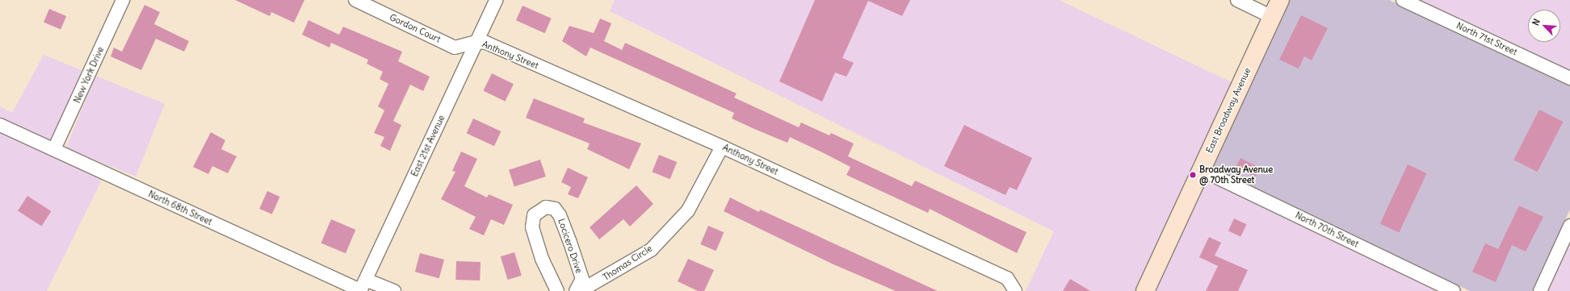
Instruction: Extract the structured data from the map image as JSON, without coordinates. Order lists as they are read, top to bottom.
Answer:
{
  "streets": {
    "main road": ["East Broadway Avenue"],
    "street": [
      "Gordon Court",
      "North 71st Street",
      "Anthony Street",
      "New York Drive",
      "East 21st Avenue",
      "North 68th Street",
      "North 70th Street",
      "Locicero Drive",
      "Thomas Circle"
    ]
  },
  "crossings": [
    ["Gordon Court", "Anthony Street"],
    ["Gordon Court", "East 21st Avenue"],
    ["Anthony Street", "East 21st Avenue"],
    ["Anthony Street", "Thomas Circle"],
    ["New York Drive", "North 68th Street"],
    ["East Broadway Avenue", "North 70th Street"],
    ["East 21st Avenue", "North 68th Street"]
  ],
  "places": ["Broadway Avenue @ 70th Street"],
  "north": "top left"
}
